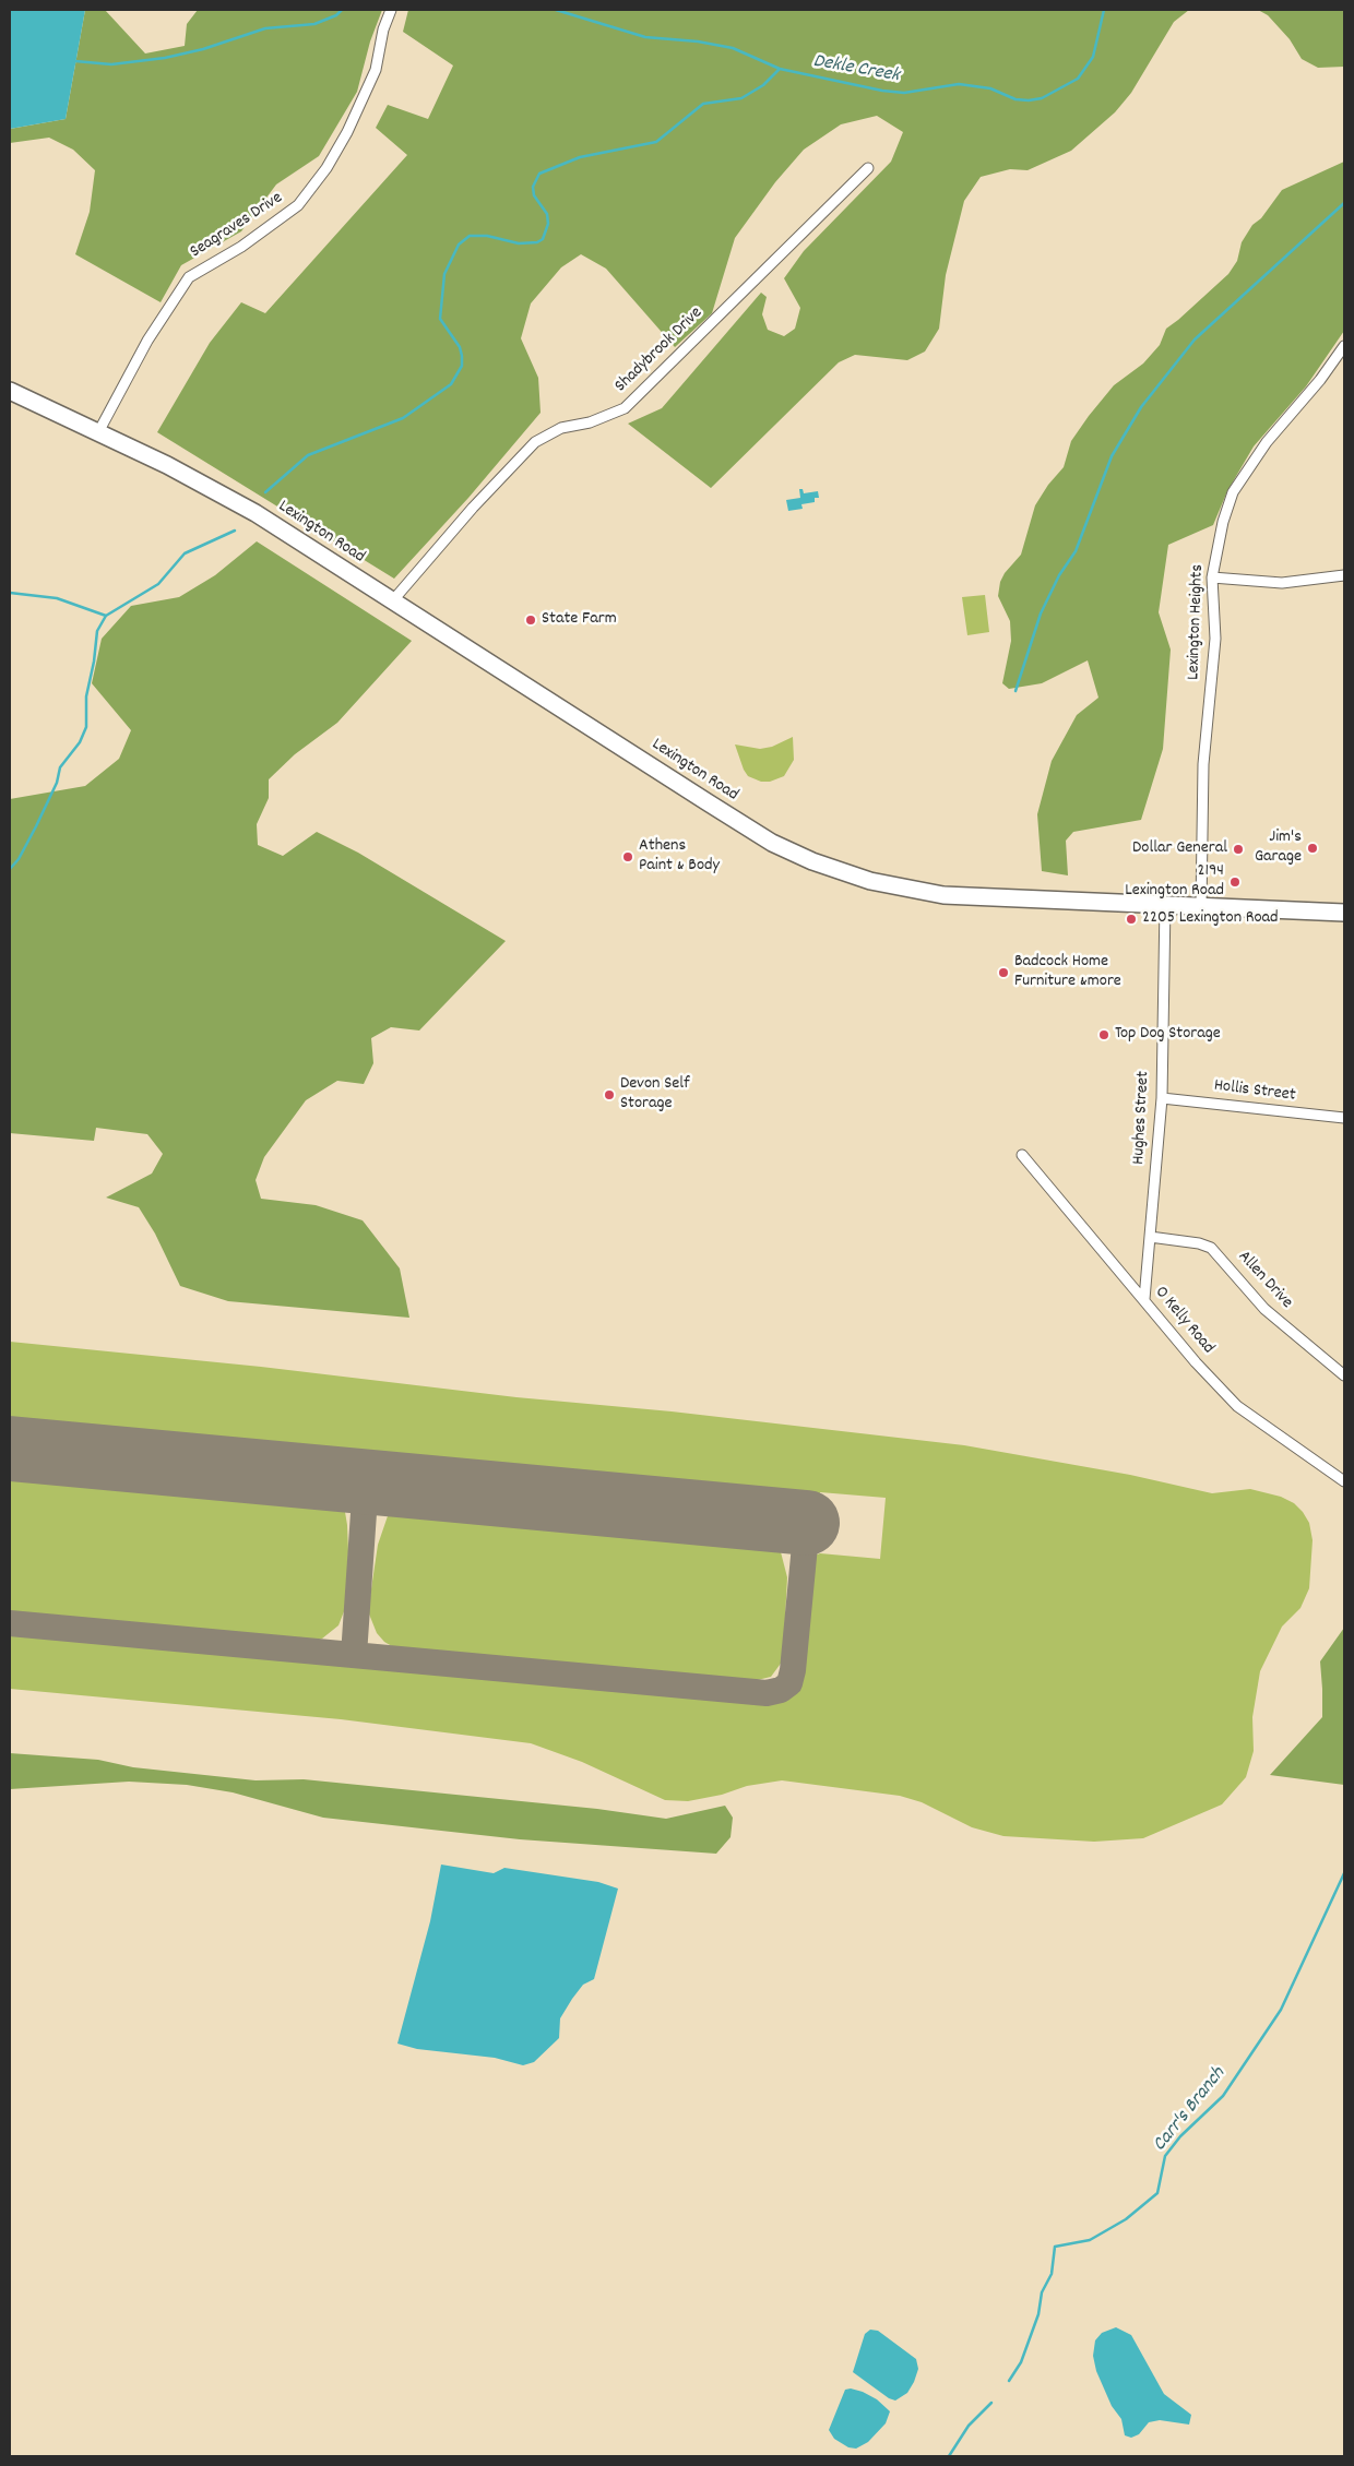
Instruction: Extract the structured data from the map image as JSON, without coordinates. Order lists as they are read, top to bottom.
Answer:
{
  "streets": {
    "highway": ["Lexington Road"],
    "street": [
      "Seagraves Drive",
      "Shadybrook Drive",
      "Lexington Heights",
      "Hollis Street",
      "Hughes Street",
      "Allen Drive",
      "O Kelly Road"
    ]
  },
  "crossings": [
    ["Seagraves Drive", "Lexington Road"],
    ["Shadybrook Drive", "Lexington Road"],
    ["Lexington Road", "Lexington Heights"],
    ["Lexington Road", "Hughes Street"],
    ["Hollis Street", "Hughes Street"],
    ["Hughes Street", "Allen Drive"],
    ["Hughes Street", "O Kelly Road"]
  ],
  "water": ["Dekle Creek", "Carr's Branch"],
  "places": [
    "State Farm",
    "Jim's Garage",
    "Dollar General",
    "Athens Paint & Body",
    "2194 Lexington Road",
    "2205 Lexington Road",
    "Badcock Home Furniture &more",
    "Top Dog Storage",
    "Devon Self Storage"
  ]
}
